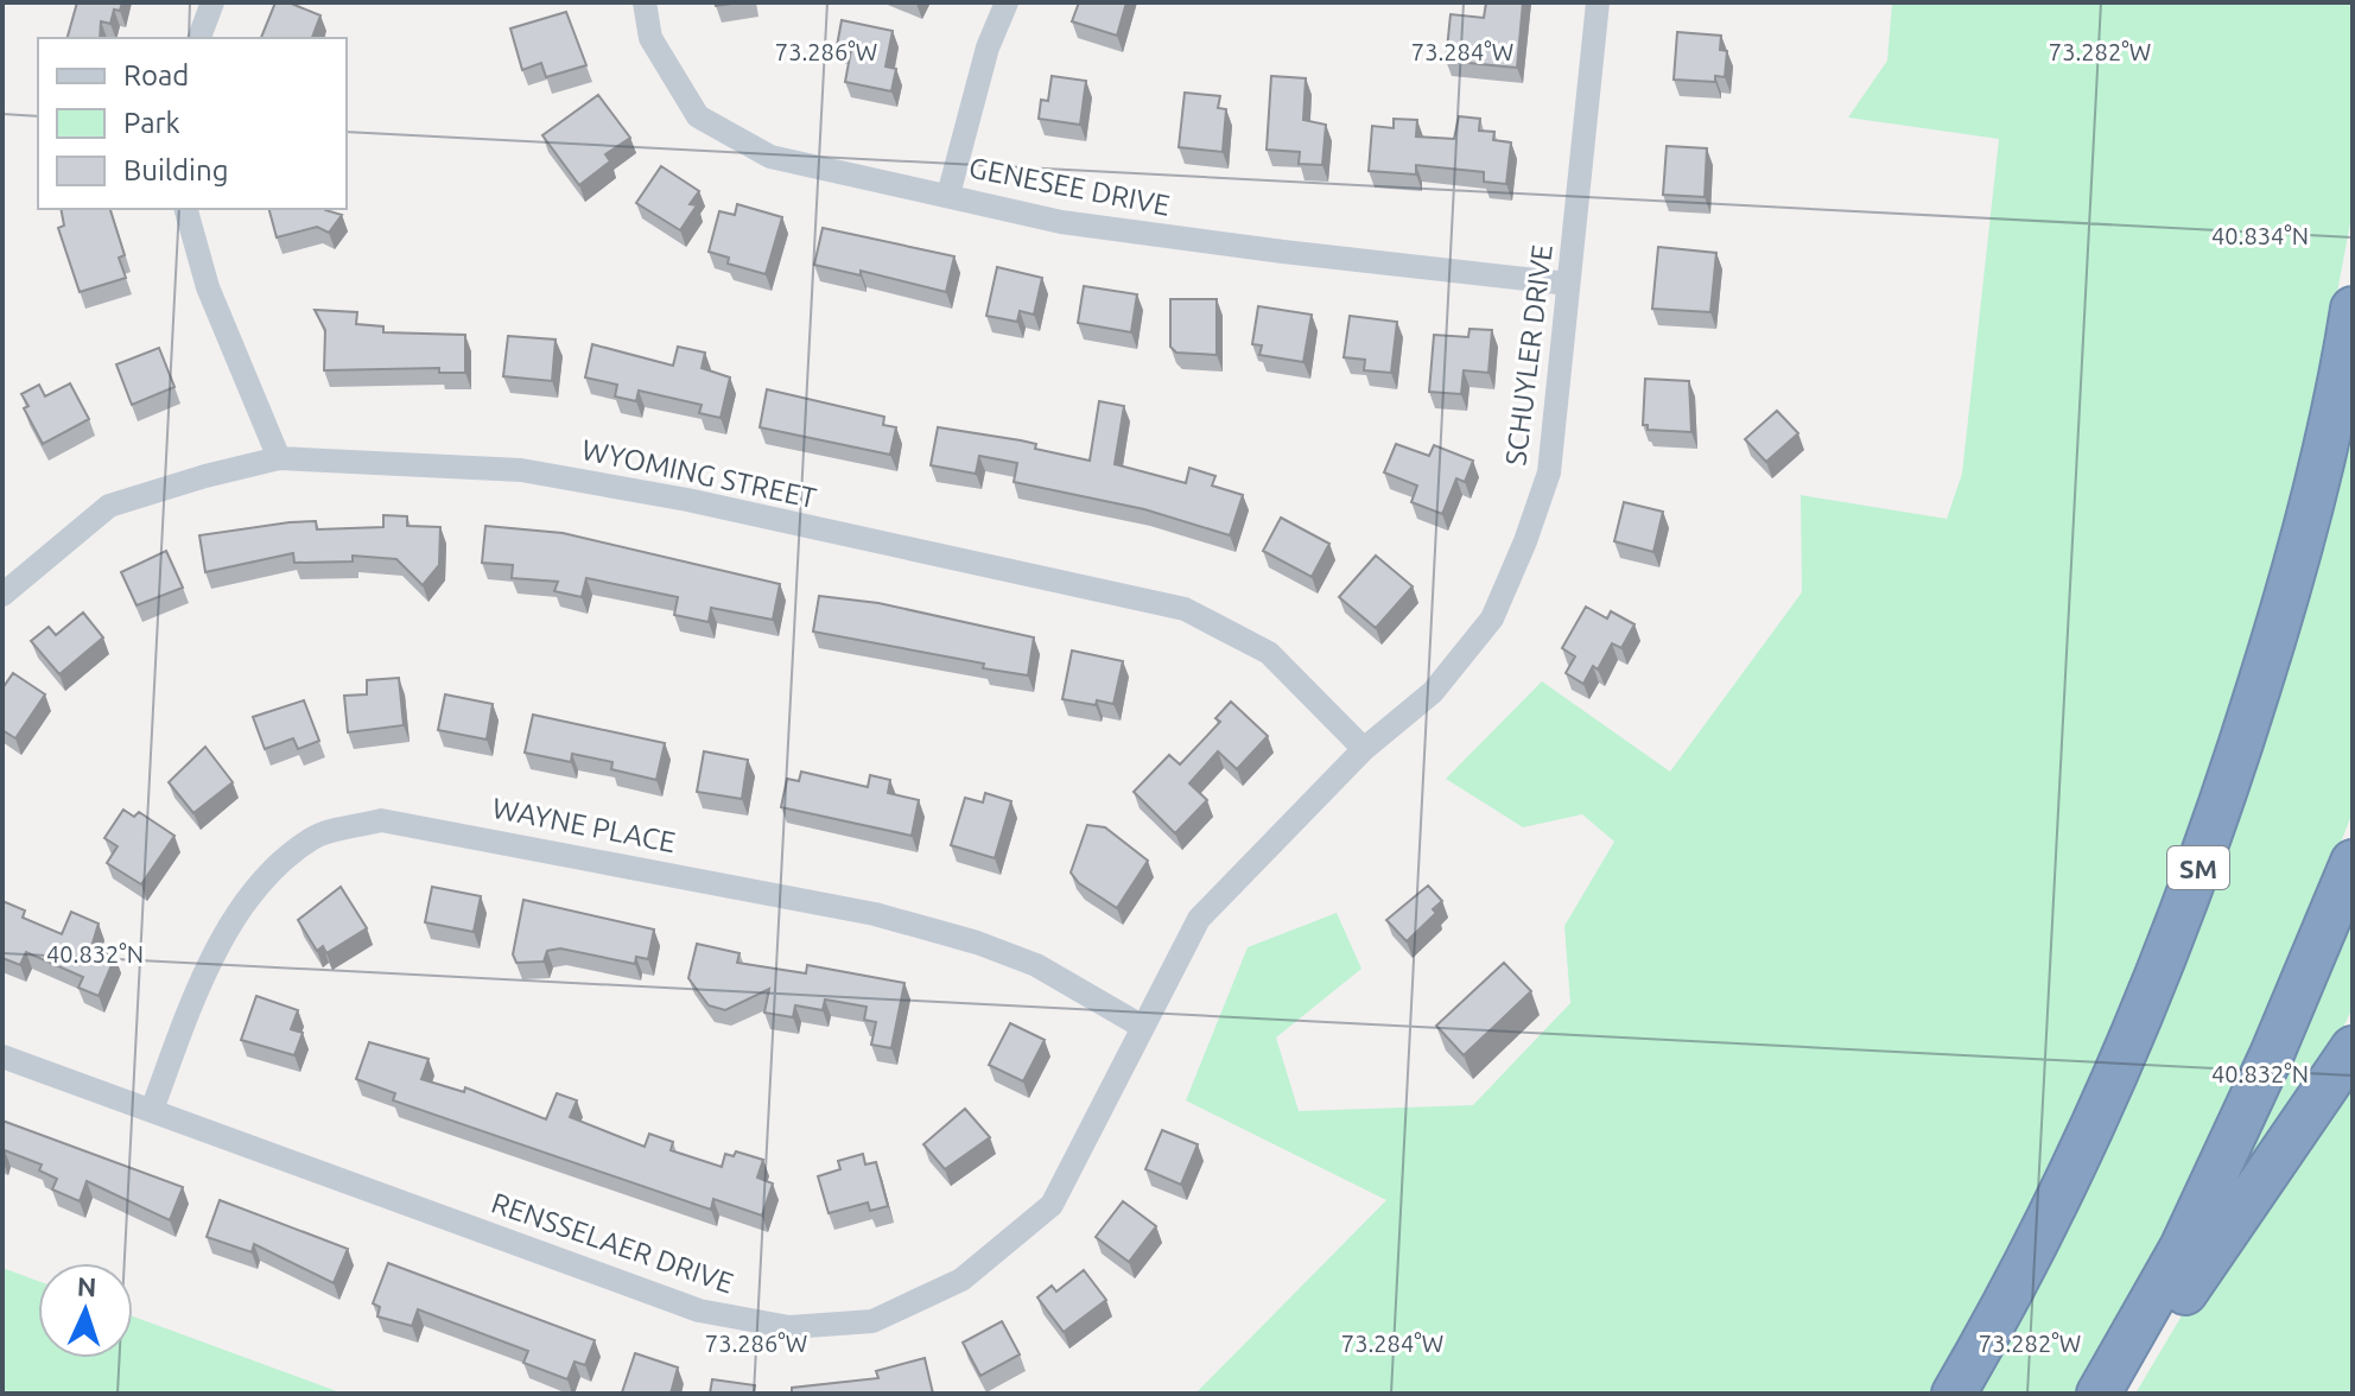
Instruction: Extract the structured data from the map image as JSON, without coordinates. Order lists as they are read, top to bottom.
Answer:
{
  "streets": {
    "highway": ["SM"],
    "street": [
      "GENESEE DRIVE",
      "SCHUYLER DRIVE",
      "WYOMING STREET",
      "WAYNE PLACE",
      "RENSSELAER DRIVE"
    ]
  },
  "crossings": [
    ["GENESEE DRIVE", "SCHUYLER DRIVE"],
    ["SCHUYLER DRIVE", "WYOMING STREET"],
    ["SCHUYLER DRIVE", "WAYNE PLACE"],
    ["SCHUYLER DRIVE", "RENSSELAER DRIVE"],
    ["WAYNE PLACE", "RENSSELAER DRIVE"]
  ],
  "legend": ["Road", "Park", "Building"],
  "north": "top",
  "coordinates": [
    "73.286°W",
    "73.284°W",
    "73.282°W",
    "40.834°N",
    "40.832°N"
  ]
}
